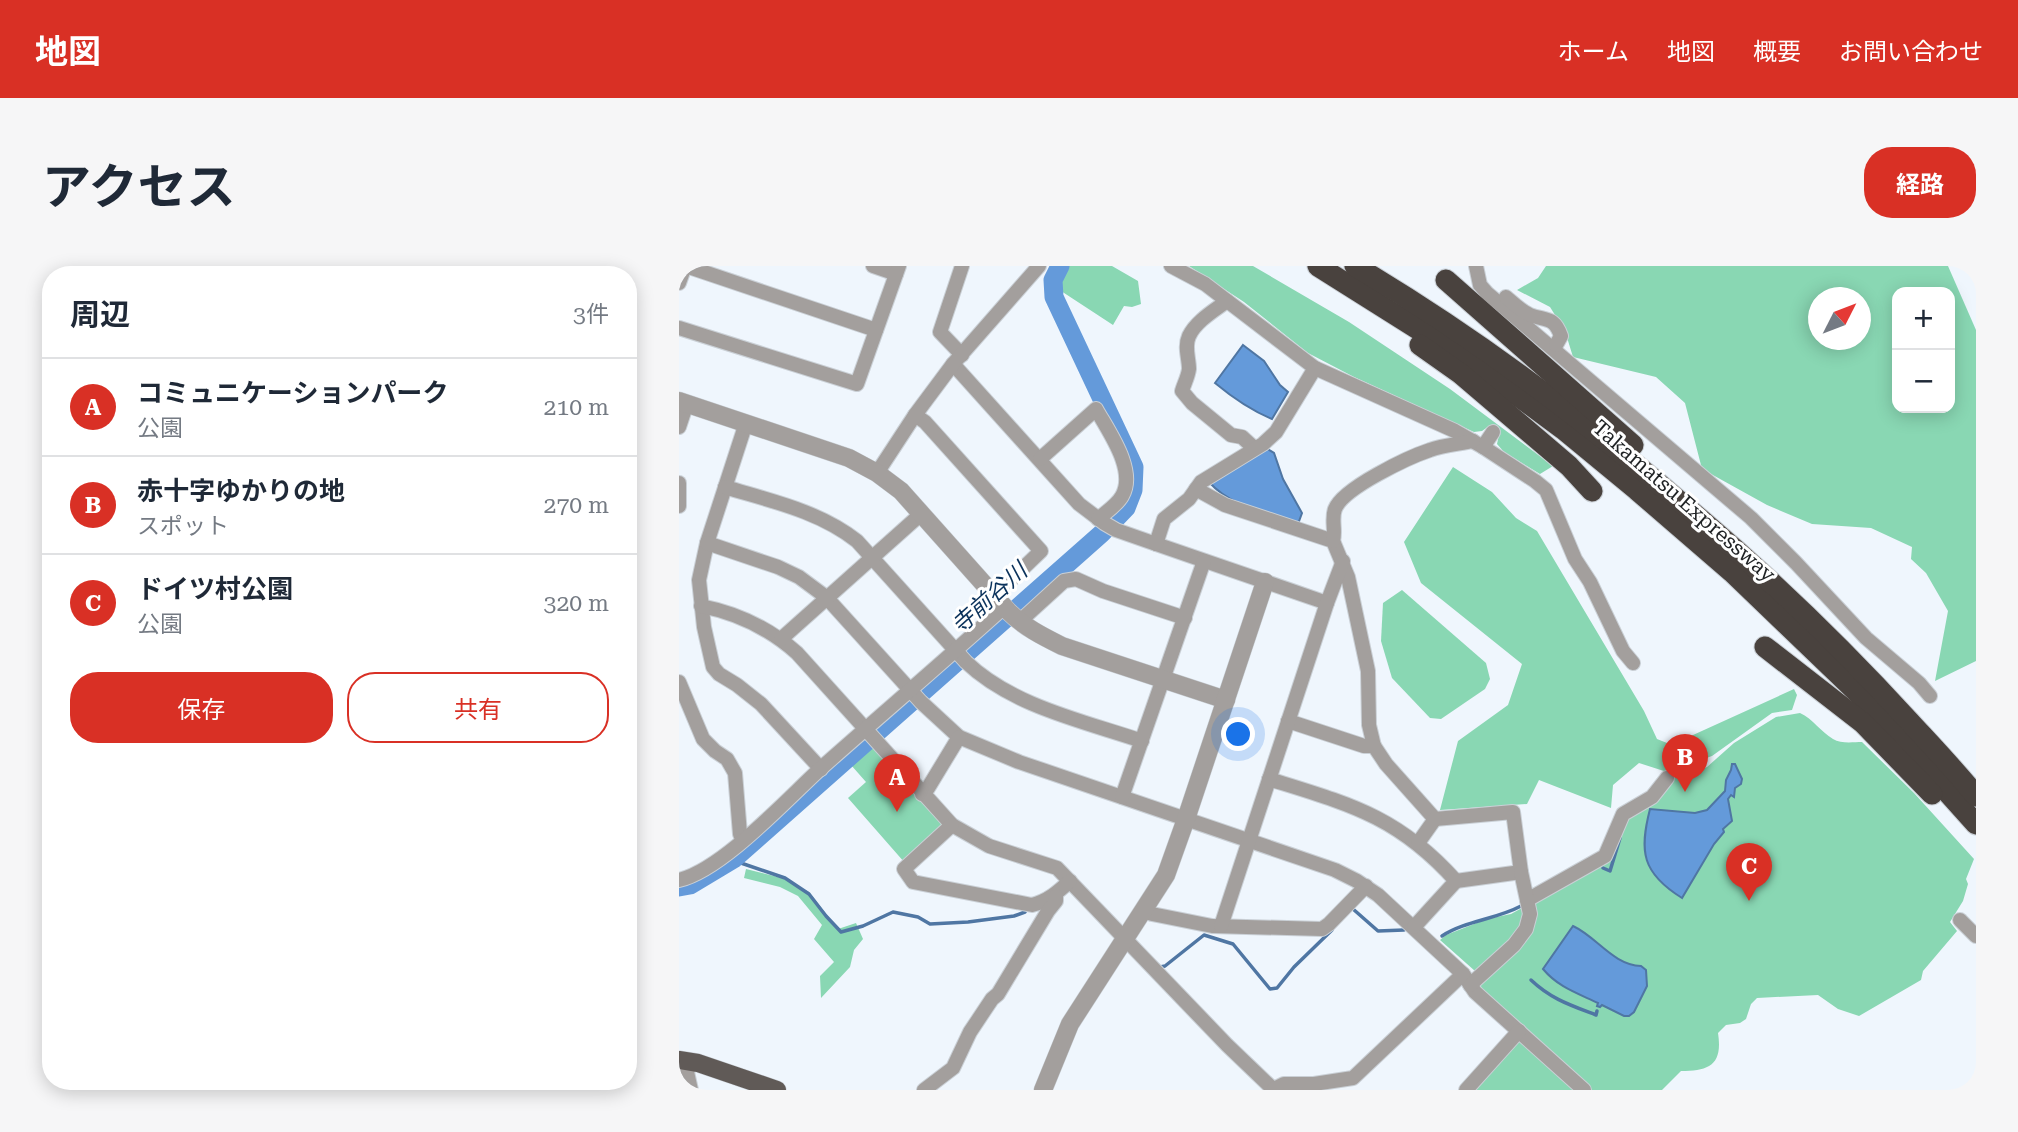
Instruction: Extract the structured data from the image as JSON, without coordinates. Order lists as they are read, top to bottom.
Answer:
{
  "streets": {
    "highway": ["Takamatsu Expressway"]
  },
  "water": ["寺前谷川"],
  "north": "top right",
  "page": {
    "header": "地図",
    "nav": [
      "ホーム",
      "地図",
      "概要",
      "お問い合わせ"
    ],
    "title": "アクセス",
    "buttons": [
      "経路",
      ["保存", "共有"]
    ],
    "heading": ["周辺", "3件"],
    "map_buttons": ["+", "−"],
    "list": [
      {
        "mark": "A",
        "name": "コミュニケーションパーク",
        "note": "公園",
        "value": "210 m"
      },
      {
        "mark": "B",
        "name": "赤十字ゆかりの地",
        "note": "スポット",
        "value": "270 m"
      },
      {
        "mark": "C",
        "name": "ドイツ村公園",
        "note": "公園",
        "value": "320 m"
      }
    ],
    "pins": ["B", "A", "C"]
  }
}
